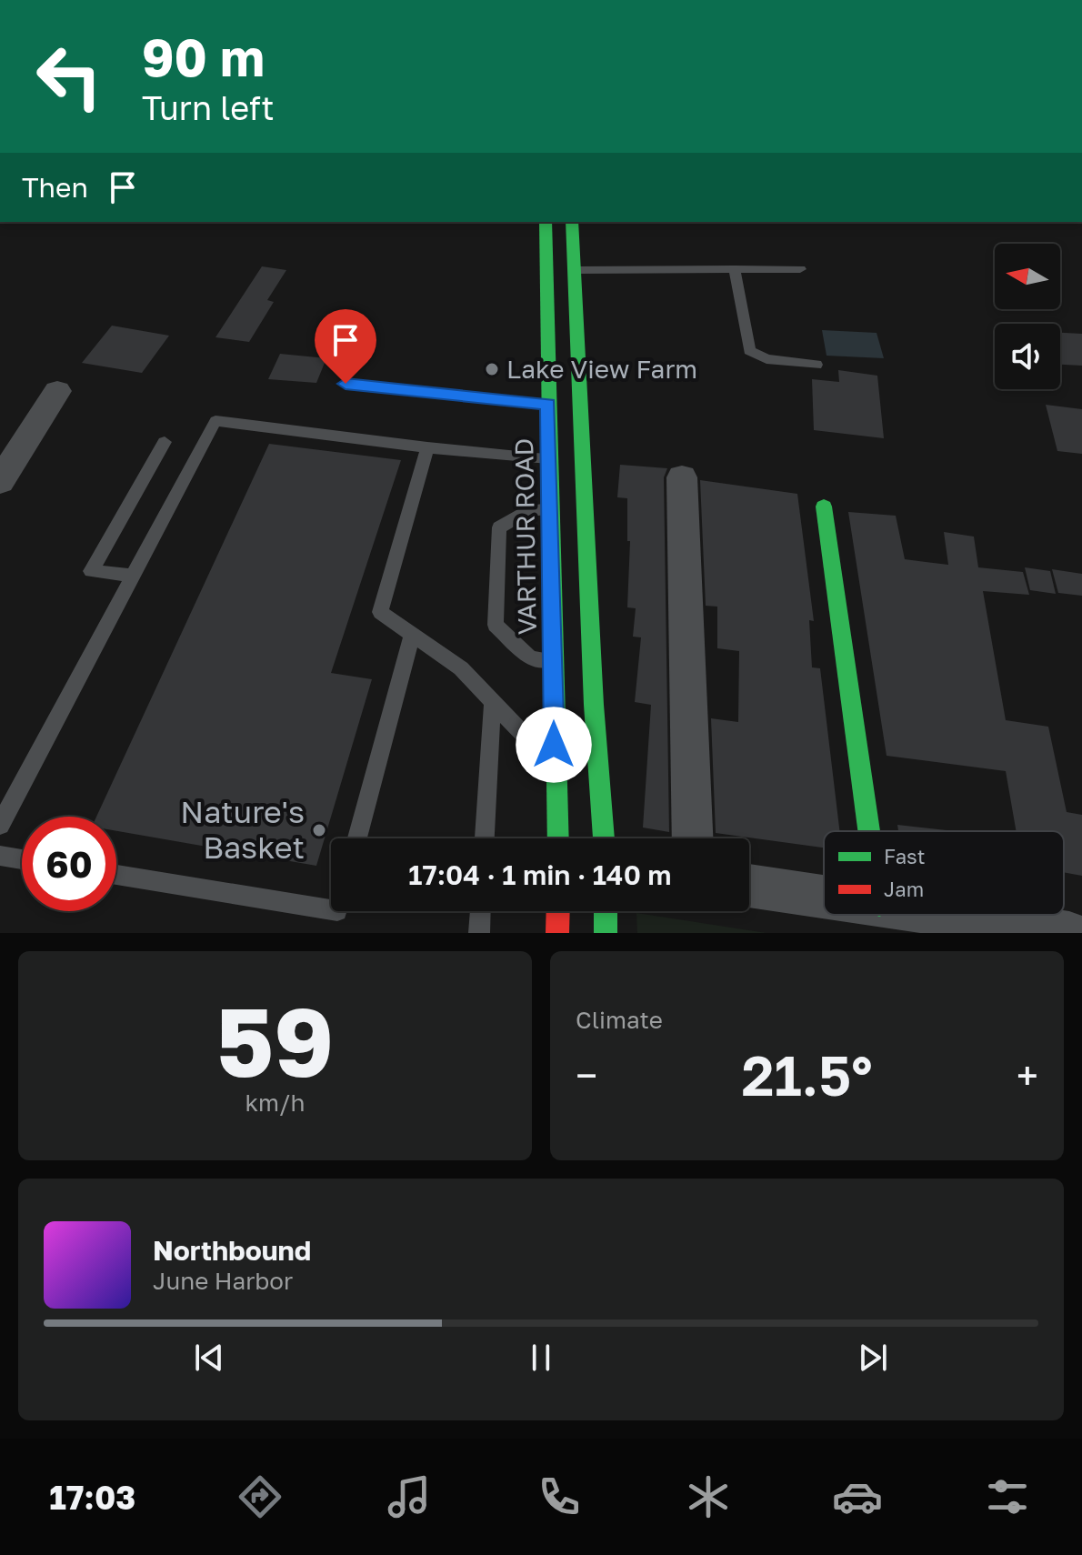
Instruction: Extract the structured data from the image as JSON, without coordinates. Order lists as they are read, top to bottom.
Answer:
{
  "streets": {
    "main road": ["VARTHUR ROAD"]
  },
  "places": ["Lake View Farm", "Nature's Basket"],
  "legend": ["Fast", "Jam"],
  "north": "left",
  "page": {
    "turn": ["90 m", "Turn left"],
    "then": "Then",
    "limit": "60",
    "trip": "17:04 · 1 min · 140 m",
    "tile": [
      ["59", "km/h"],
      "Climate"
    ],
    "heat": ["−", "21.5°", "+"],
    "song": ["Northbound", "June Harbor"],
    "tabs": "17:03"
  }
}
